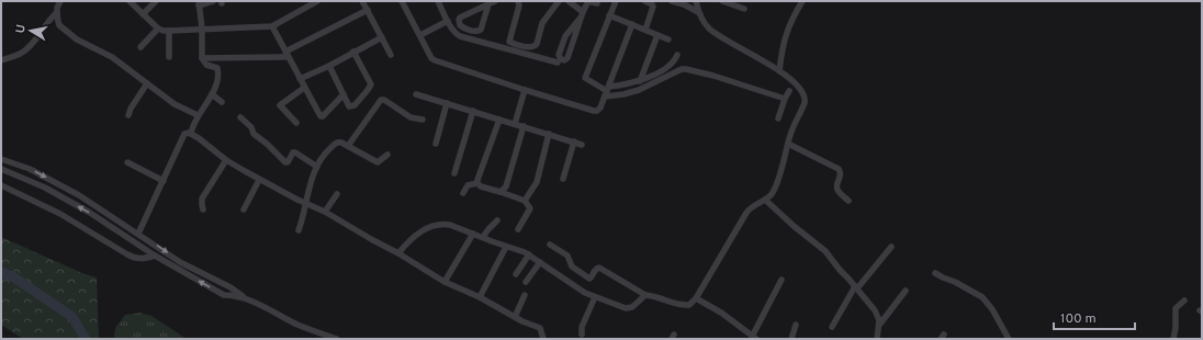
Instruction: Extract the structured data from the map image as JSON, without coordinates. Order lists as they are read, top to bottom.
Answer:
{
  "scale_bar": "100 m",
  "north": "left"
}
